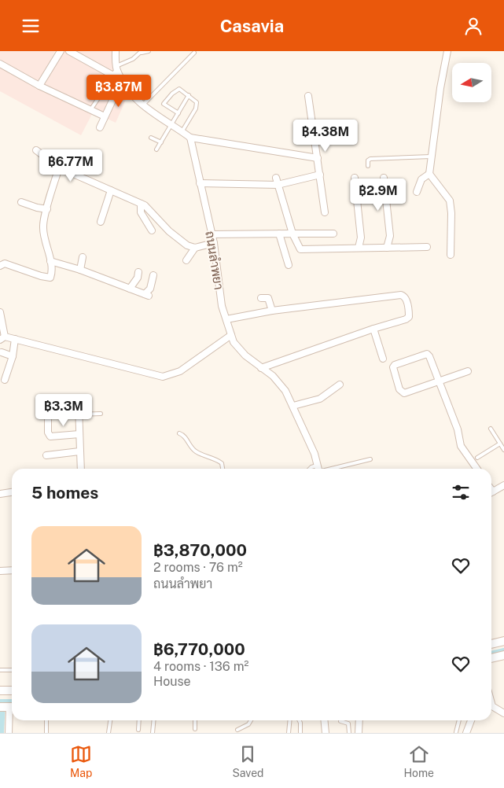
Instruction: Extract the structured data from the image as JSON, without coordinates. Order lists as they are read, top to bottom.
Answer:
{
  "streets": {
    "street": ["ถนนลำพยา"]
  },
  "north": "left",
  "page": {
    "header": "Casavia",
    "price": [
      "฿3.87M",
      "฿4.38M",
      "฿6.77M",
      "฿2.9M",
      "฿3.3M"
    ],
    "heading": "5 homes",
    "list": [
      {
        "name": "฿3,870,000",
        "note": "2 rooms · 76 m² · ถนนลำพยา"
      },
      {
        "name": "฿6,770,000",
        "note": "4 rooms · 136 m² · House"
      }
    ],
    "tabs": ["Map", "Saved", "Home"]
  }
}
